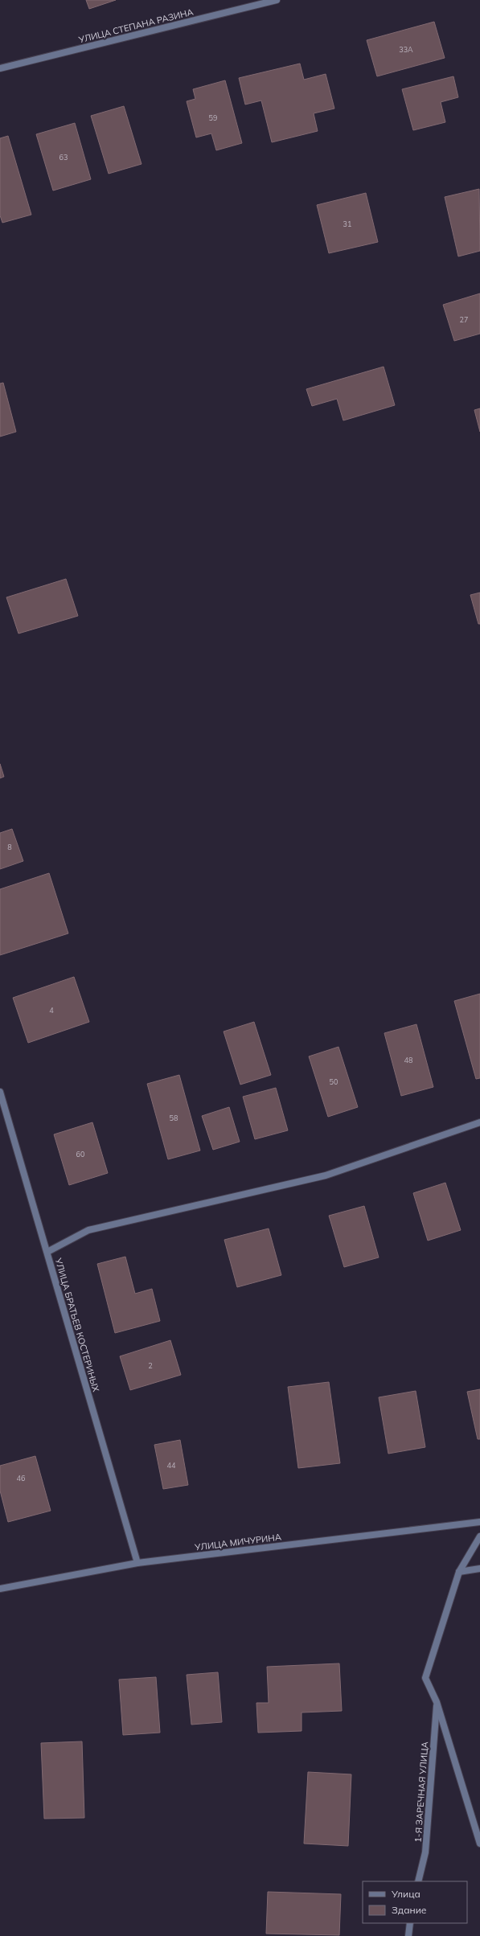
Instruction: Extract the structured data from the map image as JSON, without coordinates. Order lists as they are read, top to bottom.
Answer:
{
  "streets": {
    "street": [
      "УЛИЦА СТЕПАНА РАЗИНА",
      "УЛИЦА БРАТЬЕВ КОСТЕРИНЫХ",
      "УЛИЦА МИЧУРИНА",
      "1-Я ЗАРЕЧНАЯ УЛИЦА"
    ]
  },
  "crossings": [
    ["УЛИЦА БРАТЬЕВ КОСТЕРИНЫХ", "УЛИЦА МИЧУРИНА"]
  ],
  "house_numbers": [
    "33А",
    "59",
    "63",
    "31",
    "27",
    "8",
    "4",
    "48",
    "50",
    "58",
    "60",
    "2",
    "44",
    "46"
  ],
  "legend": ["Улица", "Здание"]
}
